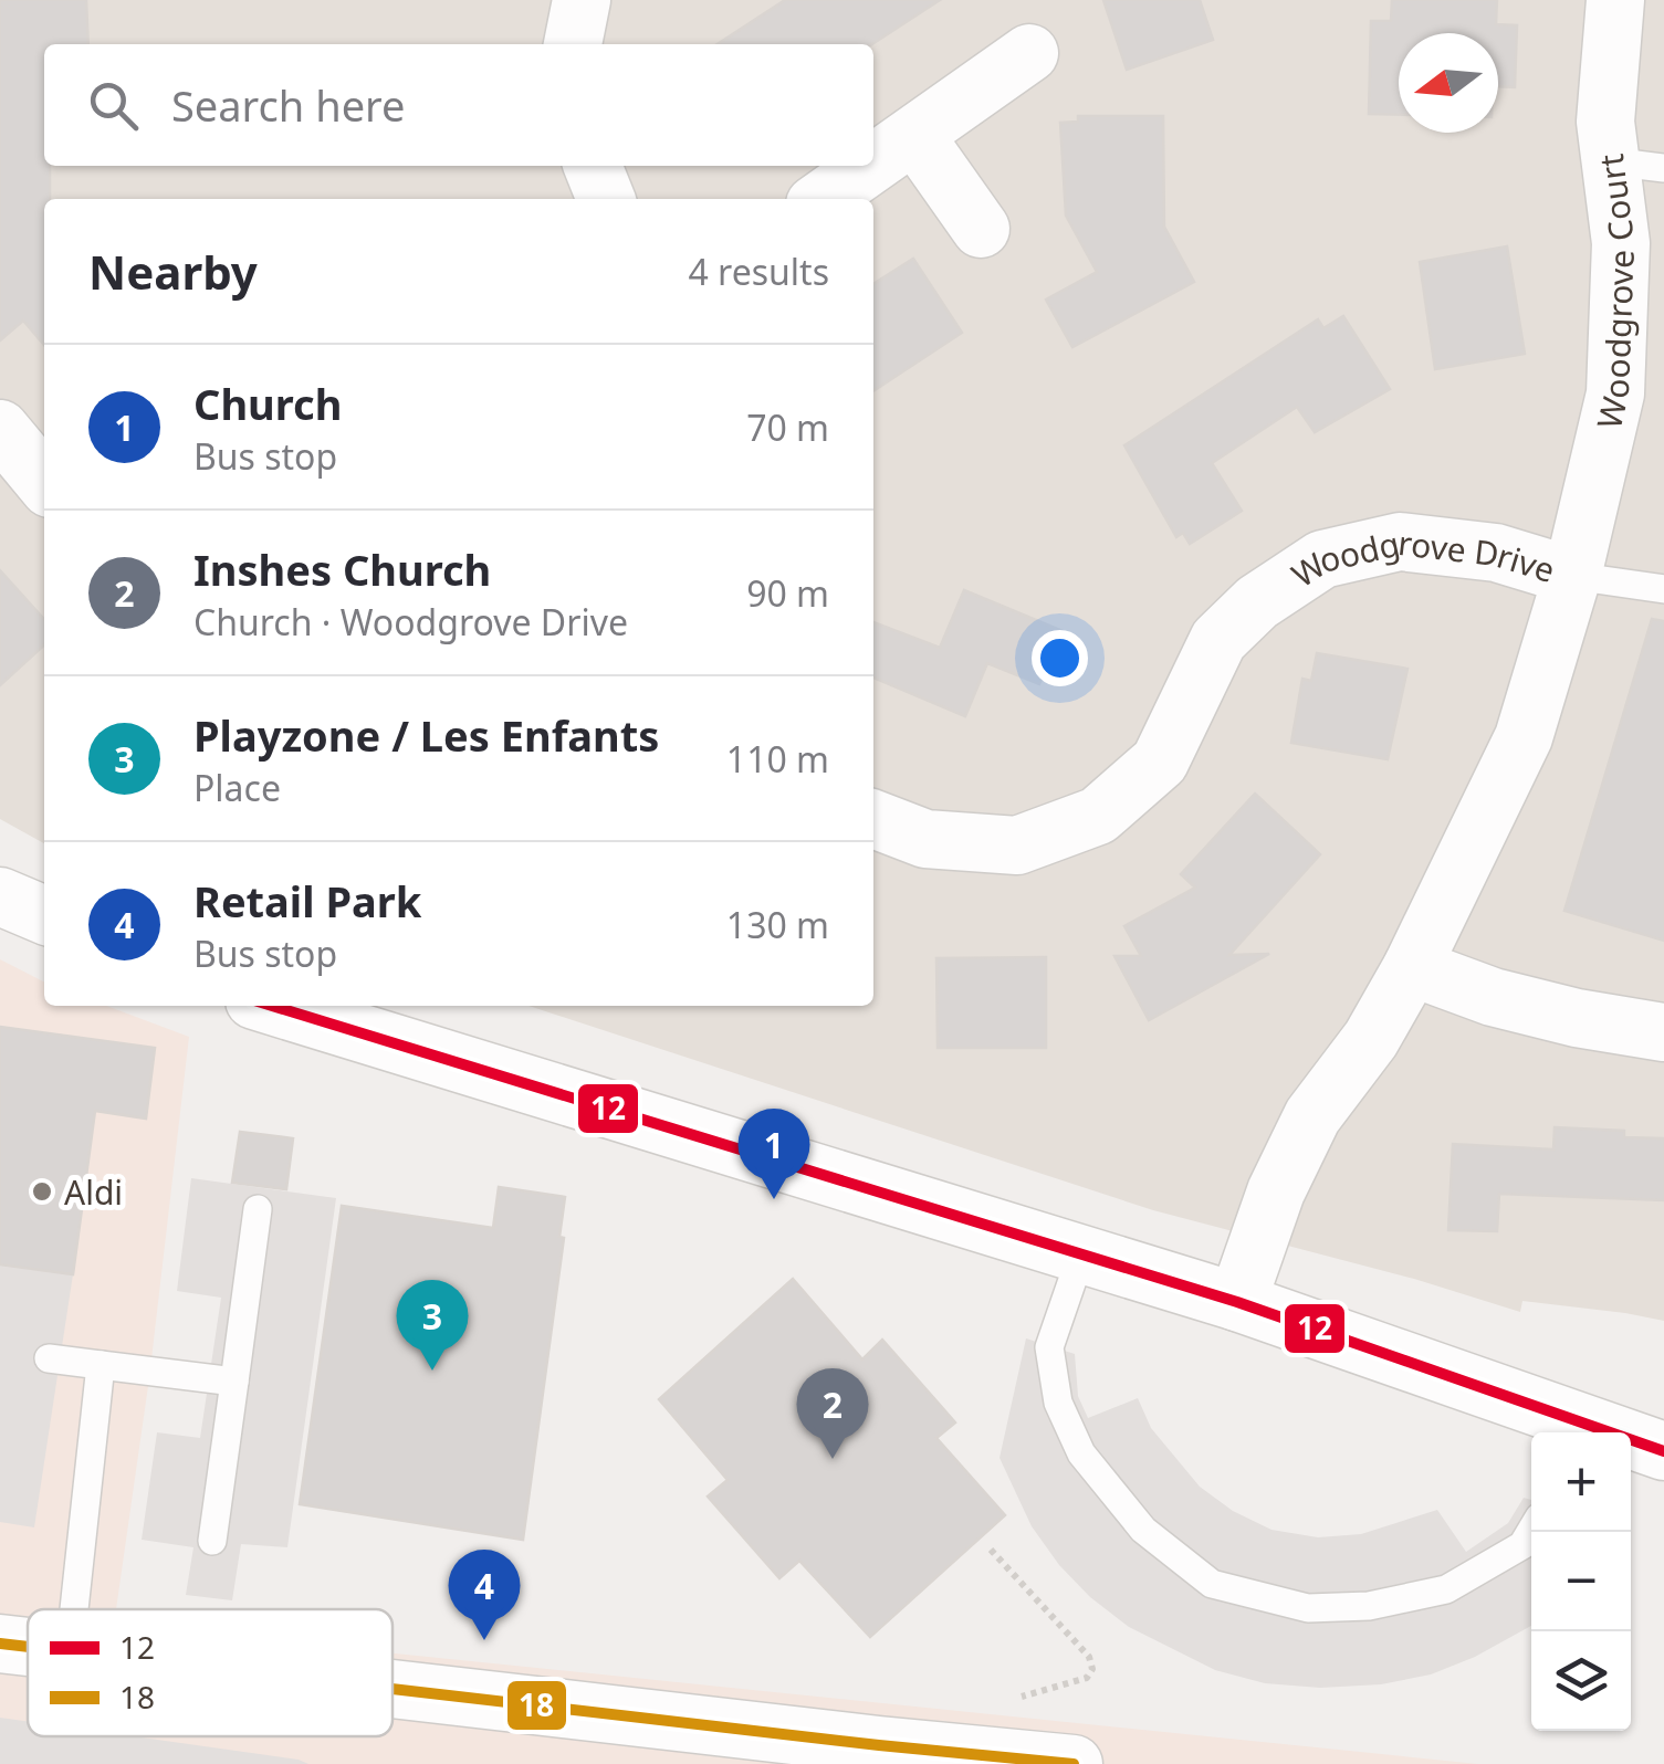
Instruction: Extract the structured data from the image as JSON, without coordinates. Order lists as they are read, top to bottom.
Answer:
{
  "streets": {
    "street": ["Woodgrove Court", "Woodgrove Drive"]
  },
  "crossings": [
    ["Woodgrove Court", "Woodgrove Drive"]
  ],
  "places": ["Aldi"],
  "lines": ["transit line 12", "transit line 18"],
  "legend": ["12", "18"],
  "north": "left",
  "page": {
    "search": "Search here",
    "heading": ["Nearby", "4 results"],
    "list": [
      {
        "mark": "1",
        "name": "Church",
        "note": "Bus stop",
        "value": "70 m"
      },
      {
        "mark": "2",
        "name": "Inshes Church",
        "note": "Church · Woodgrove Drive",
        "value": "90 m"
      },
      {
        "mark": "3",
        "name": "Playzone / Les Enfants",
        "note": "Place",
        "value": "110 m"
      },
      {
        "mark": "4",
        "name": "Retail Park",
        "note": "Bus stop",
        "value": "130 m"
      }
    ],
    "pins": [
      "1",
      "3",
      "2",
      "4"
    ],
    "map_buttons": ["+", "−"]
  }
}
